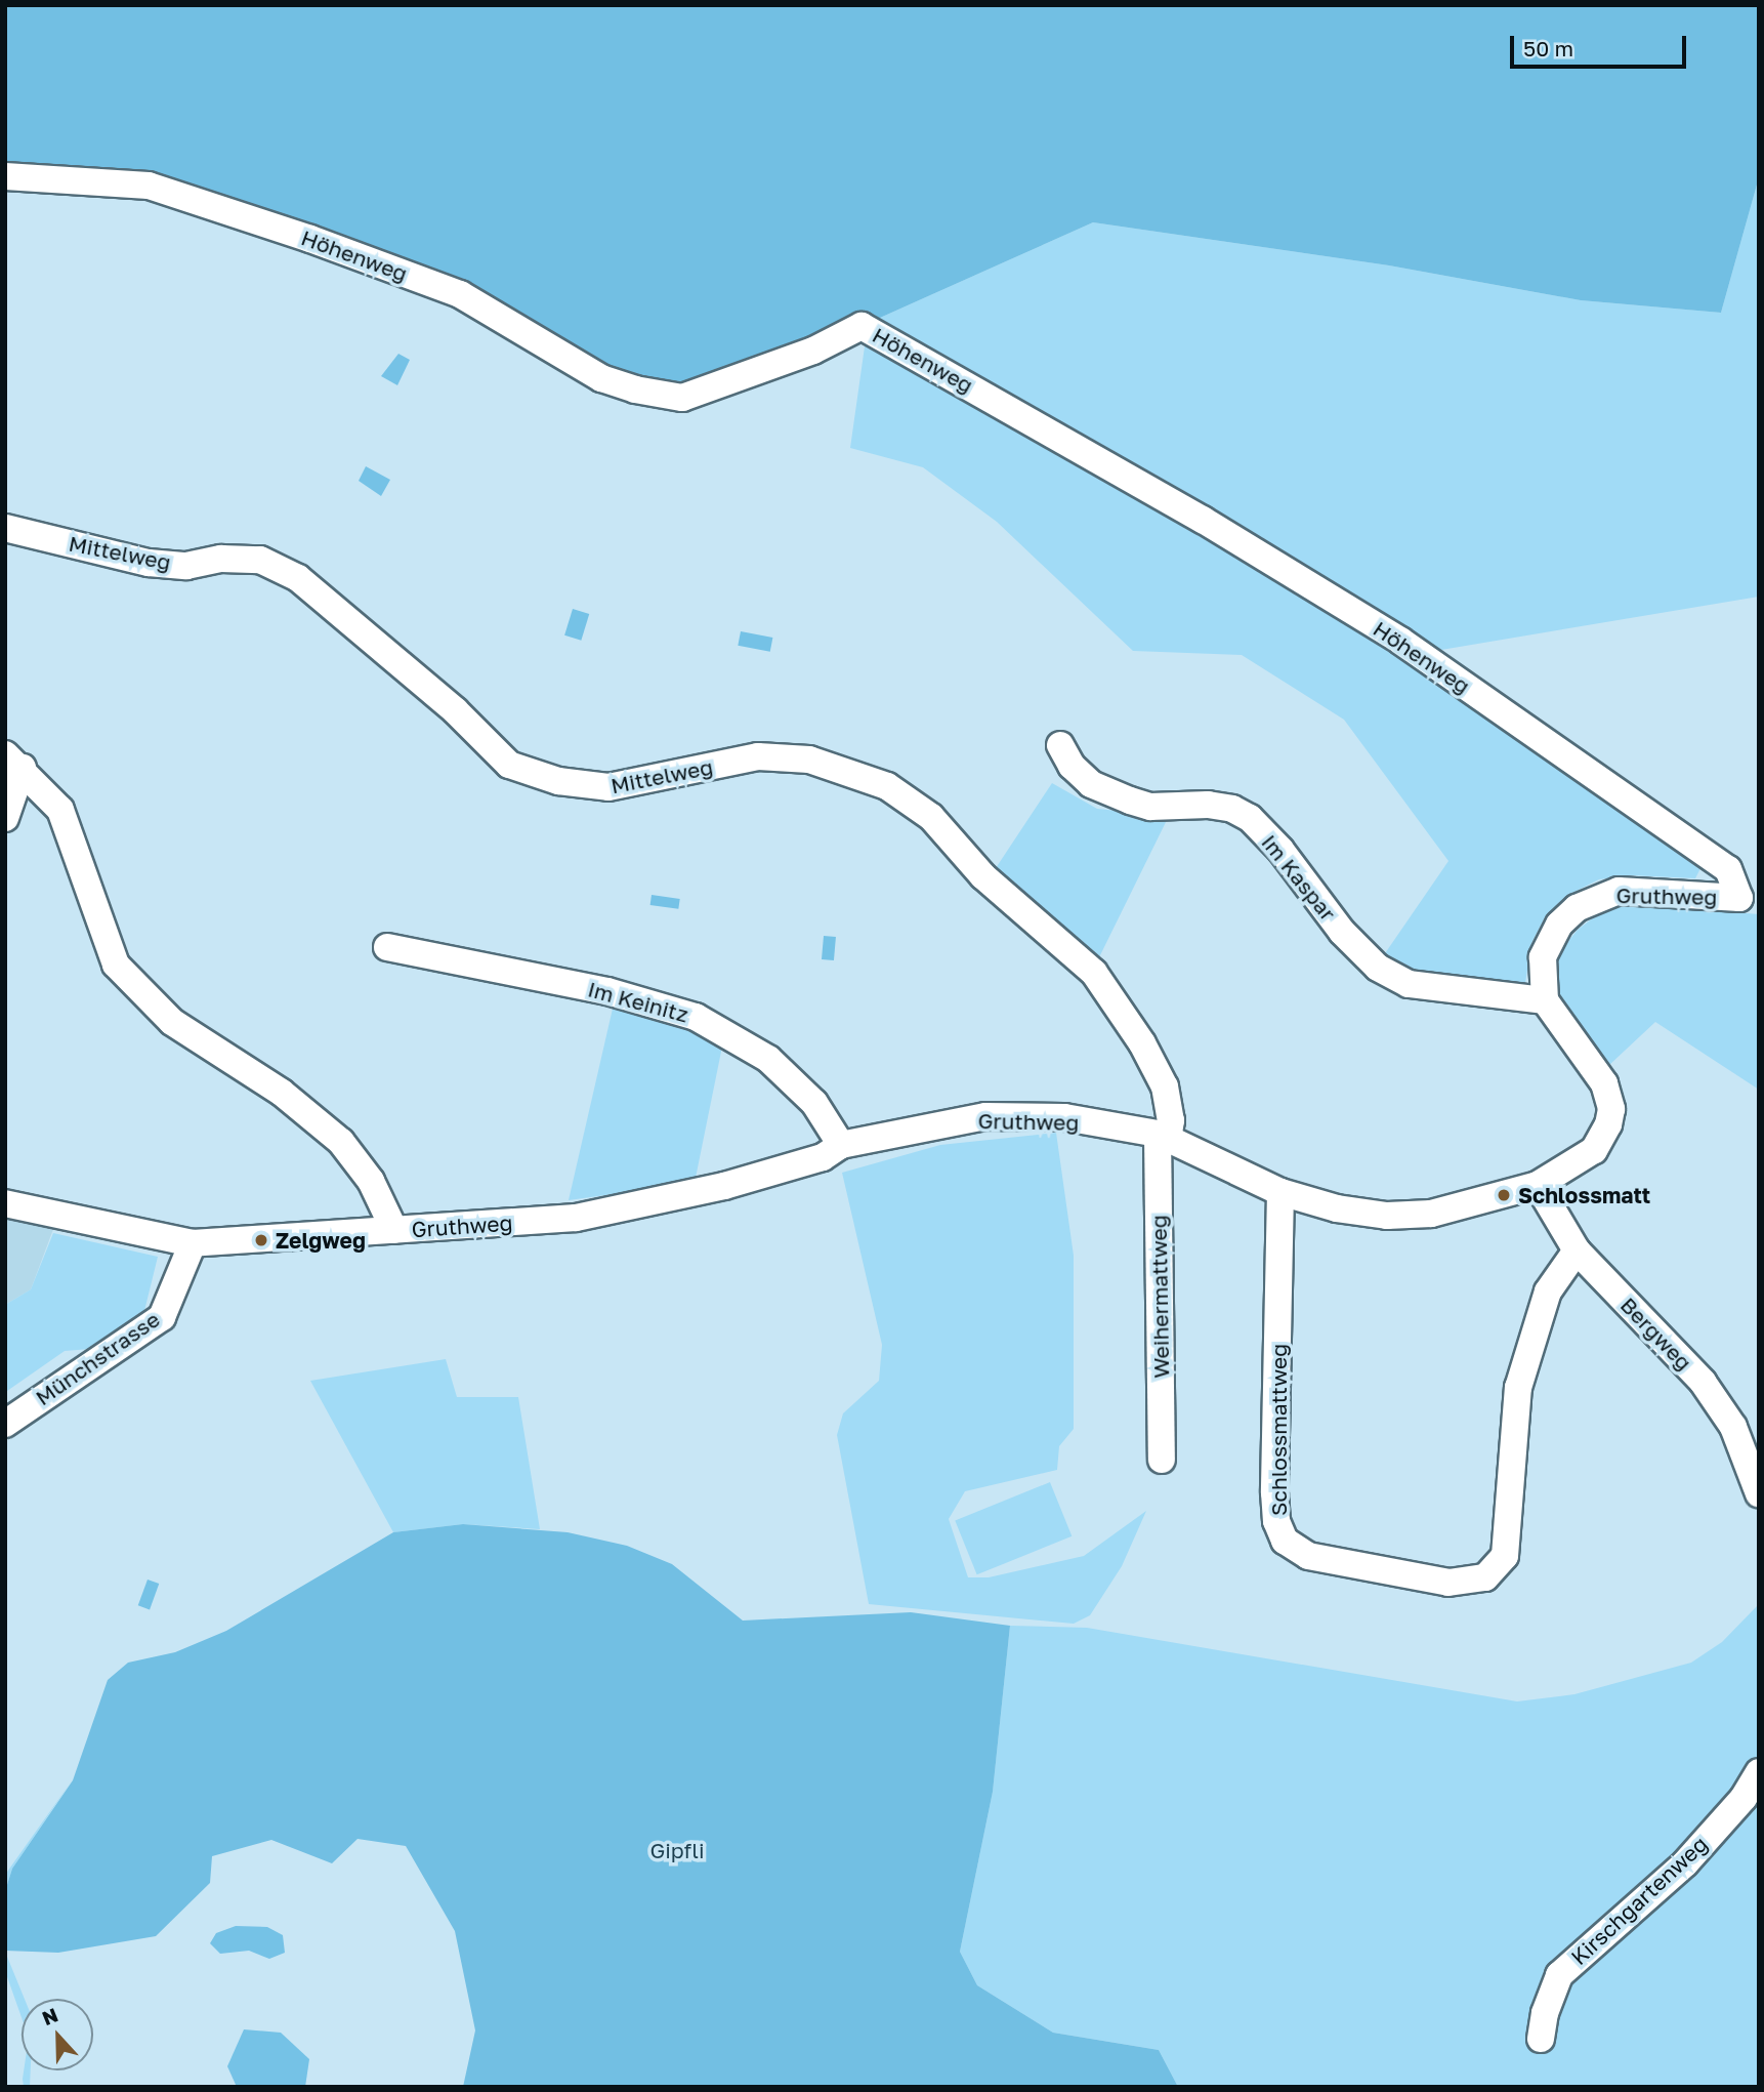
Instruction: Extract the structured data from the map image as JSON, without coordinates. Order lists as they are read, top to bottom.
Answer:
{
  "streets": {
    "street": [
      "Höhenweg",
      "Mittelweg",
      "Im Kaspar",
      "Gruthweg",
      "Im Keinitz",
      "Weihermattweg",
      "Bergweg",
      "Münchstrasse",
      "Schlossmattweg",
      "Kirschgartenweg"
    ]
  },
  "crossings": [
    ["Höhenweg", "Gruthweg"],
    ["Mittelweg", "Gruthweg"],
    ["Mittelweg", "Weihermattweg"],
    ["Im Kaspar", "Gruthweg"],
    ["Gruthweg", "Im Keinitz"],
    ["Gruthweg", "Weihermattweg"],
    ["Gruthweg", "Bergweg"],
    ["Gruthweg", "Münchstrasse"],
    ["Gruthweg", "Schlossmattweg"],
    ["Bergweg", "Schlossmattweg"]
  ],
  "parks": ["Gipfli"],
  "places": ["Schlossmatt", "Zelgweg"],
  "scale_bar": "50 m",
  "north": "top"
}
